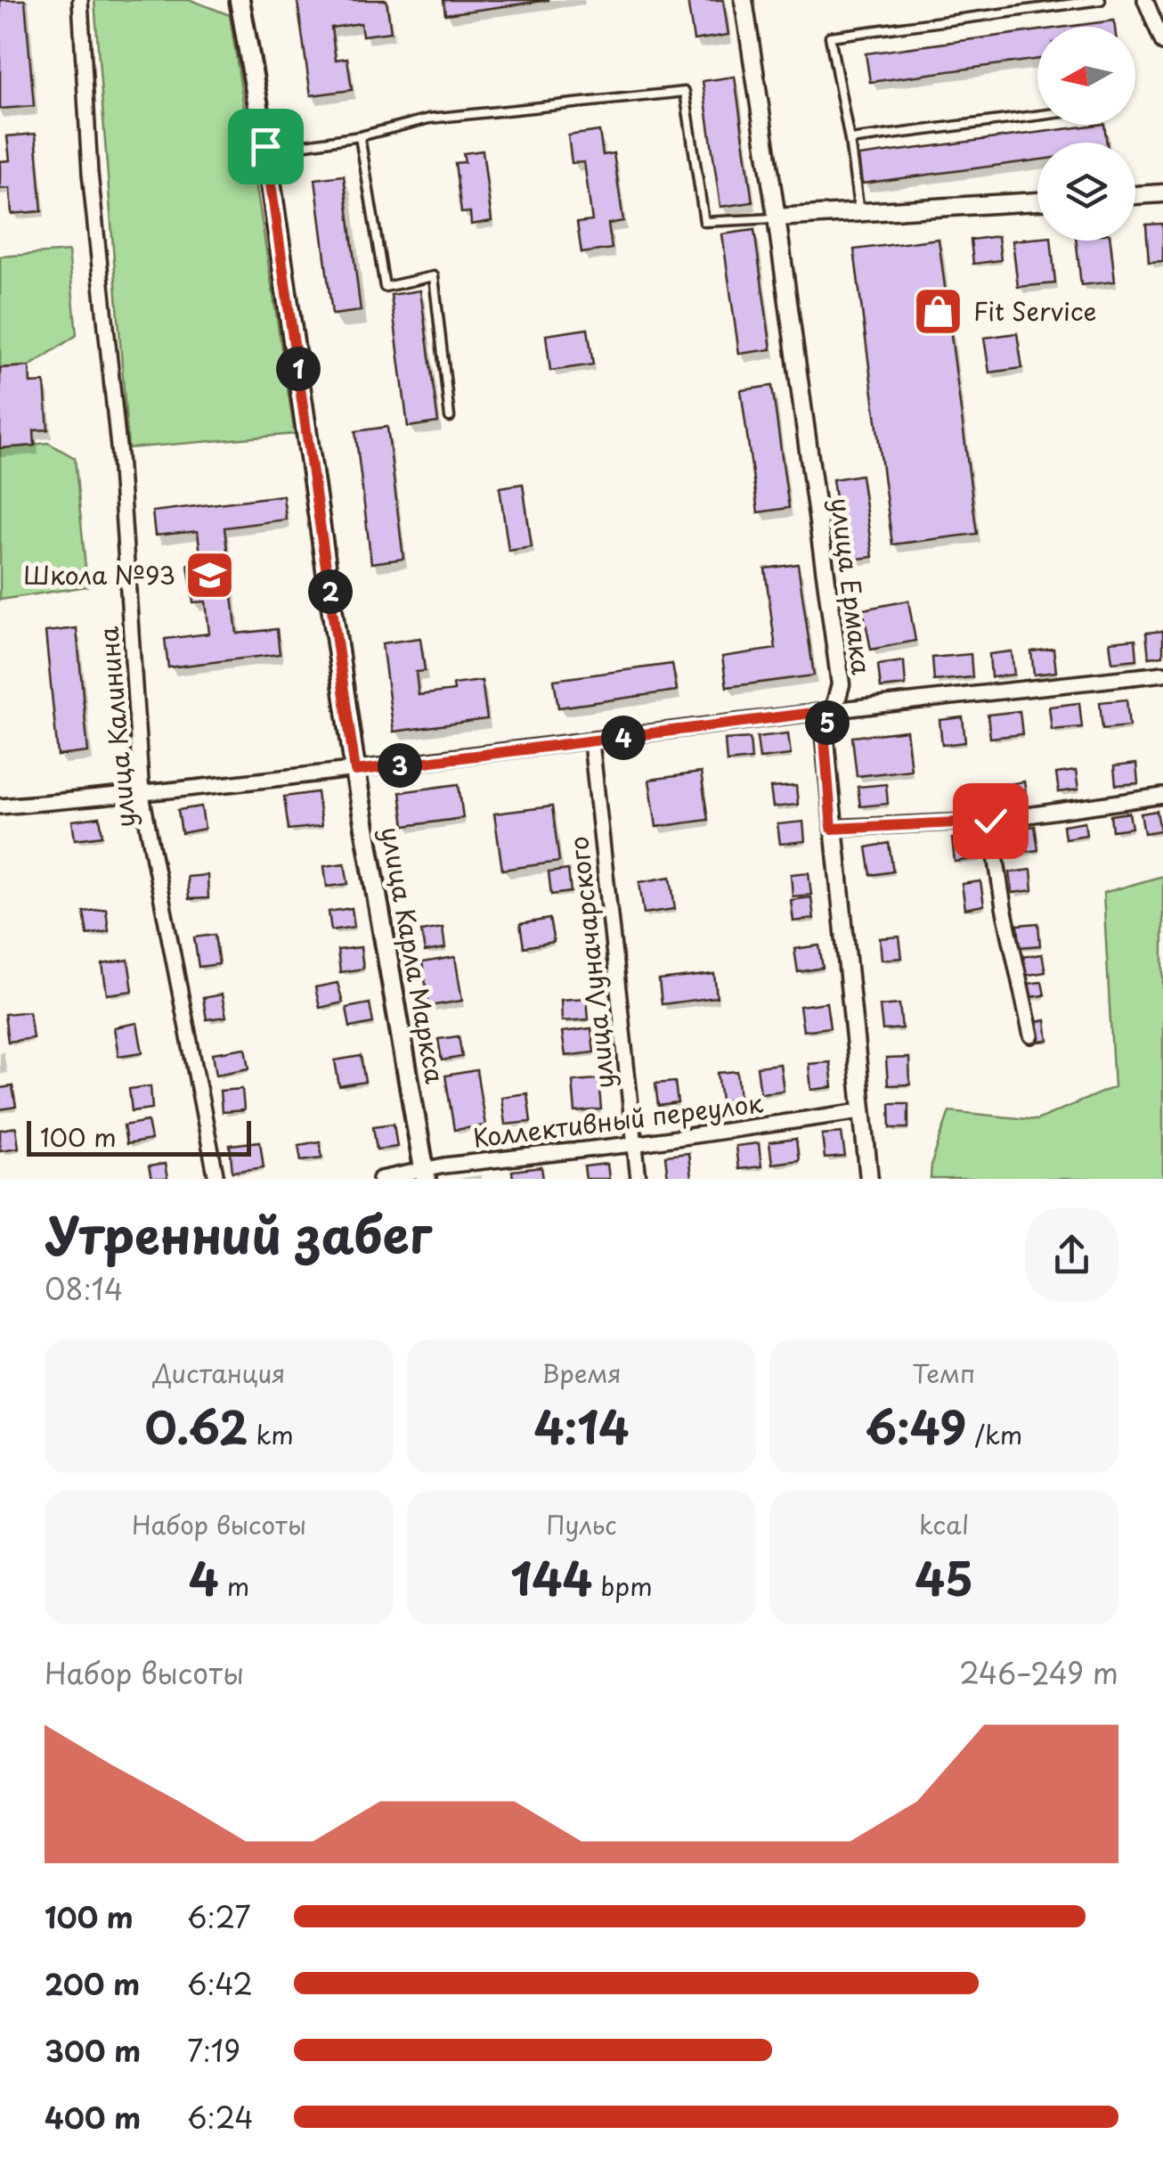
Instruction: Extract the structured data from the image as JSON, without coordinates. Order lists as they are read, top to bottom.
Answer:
{
  "streets": {
    "main road": ["улица Карла Маркса"],
    "street": [
      "улица Ермака",
      "улица Калинина",
      "улица Луначарского",
      "Коллективный переулок"
    ]
  },
  "crossings": [
    ["улица Ермака", "Коллективный переулок"],
    ["улица Карла Маркса", "Коллективный переулок"],
    ["улица Луначарского", "Коллективный переулок"]
  ],
  "places": {
    "shop": ["Fit Service"],
    "school or university": ["Школа №93"]
  },
  "scale_bar": "100 m",
  "north": "left",
  "page": {
    "pins": [
      "1",
      "2",
      "5",
      "4",
      "3"
    ],
    "scale": "100 m",
    "heading": ["Утренний забег", "08:14"],
    "stats": [
      ["Дистанция", "0.62 km"],
      ["Время", "4:14"],
      ["Темп", "6:49 /km"],
      ["Набор высоты", "4 m"],
      ["Пульс", "144 bpm"],
      ["kcal", "45"]
    ],
    "chart": ["Набор высоты", "246–249 m"],
    "list": [
      {
        "name": "100 m",
        "note": "6:27"
      },
      {
        "name": "200 m",
        "note": "6:42"
      },
      {
        "name": "300 m",
        "note": "7:19"
      },
      {
        "name": "400 m",
        "note": "6:24"
      }
    ]
  }
}
